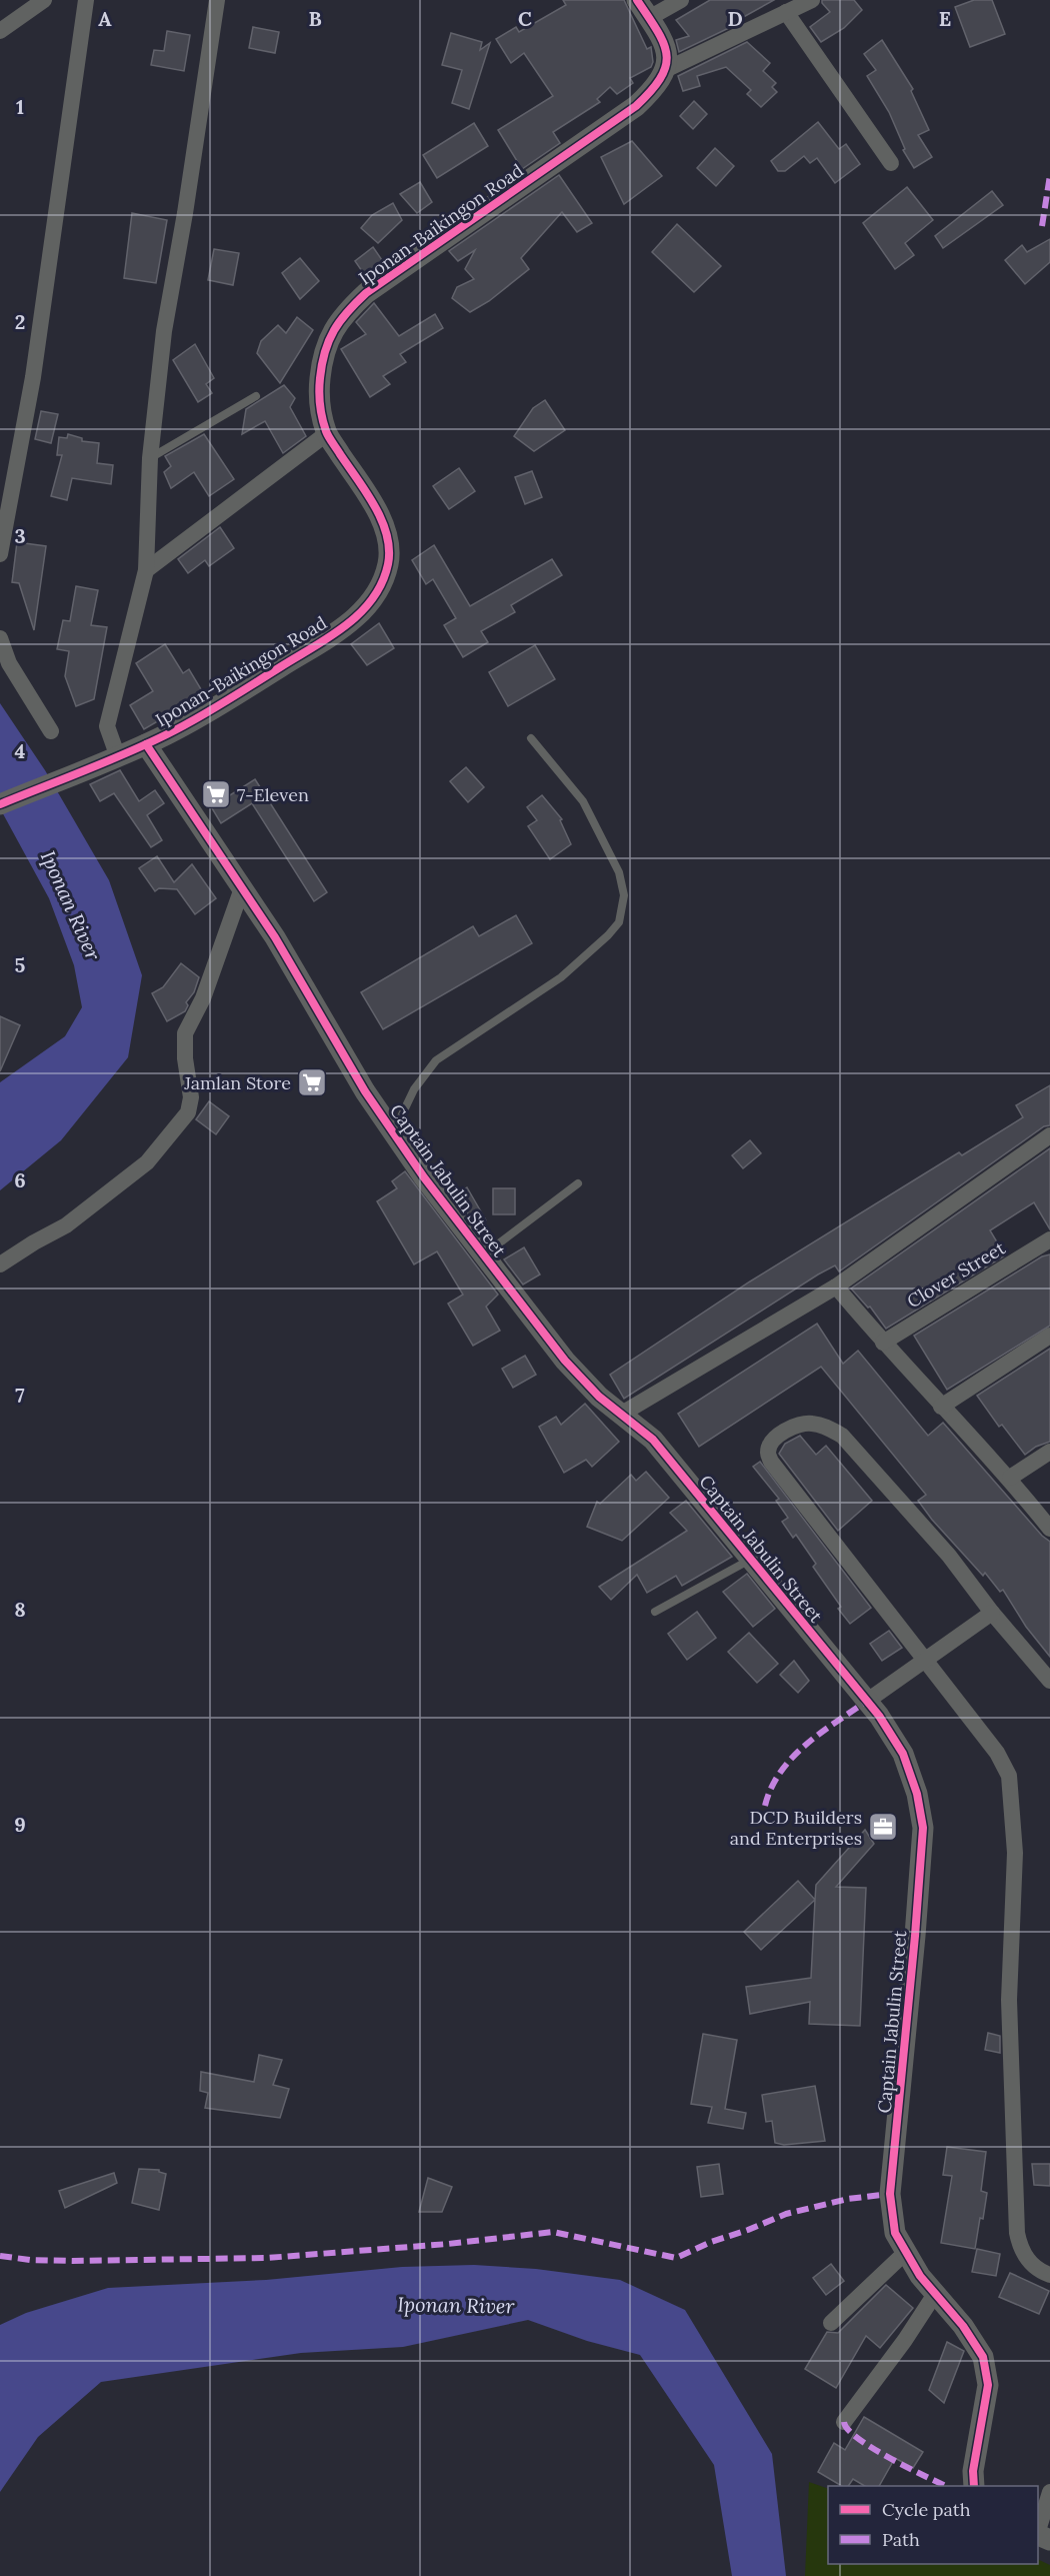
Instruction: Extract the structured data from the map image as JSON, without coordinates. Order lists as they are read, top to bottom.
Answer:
{
  "streets": {
    "street": ["Iponan-Baikingon Road", "Captain Jabulin Street", "Clover Street"]
  },
  "crossings": [
    ["Iponan-Baikingon Road", "Captain Jabulin Street"]
  ],
  "water": ["Iponan River"],
  "places": {
    "supermarket": ["7-Eleven", "Jamlan Store"],
    "office": ["DCD Builders and Enterprises"]
  },
  "legend": ["Cycle path", "Path"],
  "grid": {
    "columns": [
      "A",
      "B",
      "C",
      "D",
      "E"
    ],
    "rows": [
      "1",
      "2",
      "3",
      "4",
      "5",
      "6",
      "7",
      "8",
      "9"
    ]
  }
}
